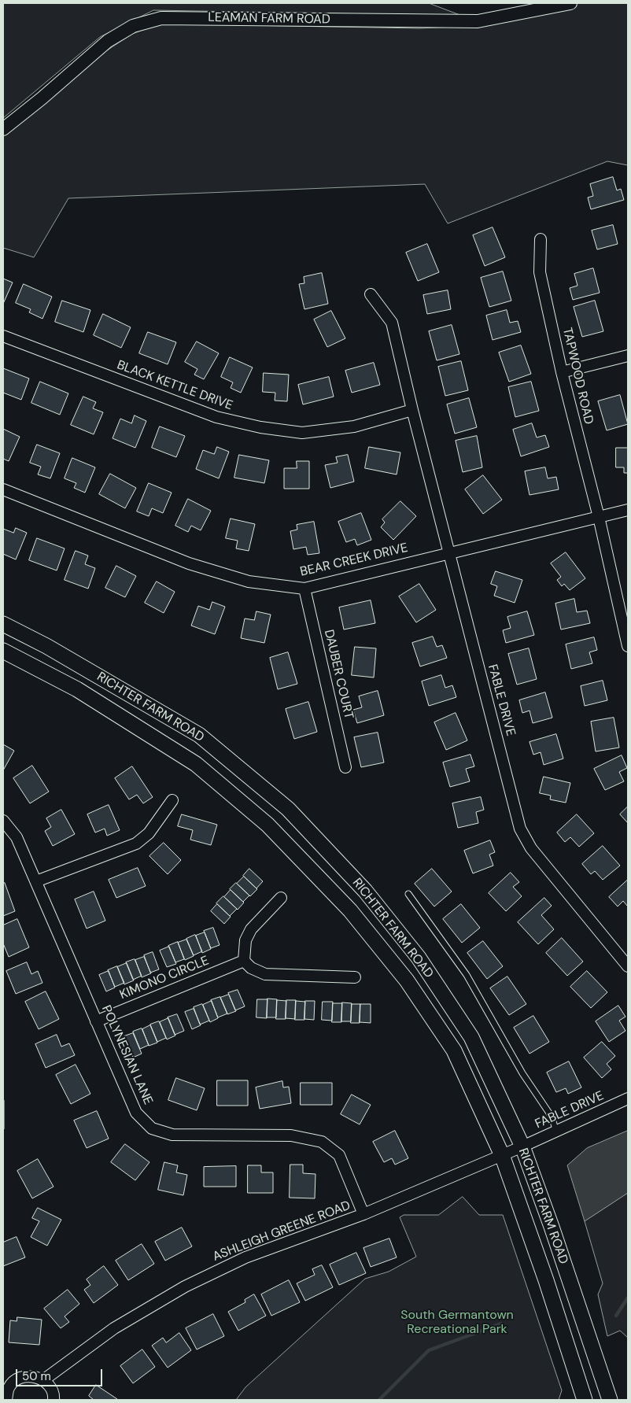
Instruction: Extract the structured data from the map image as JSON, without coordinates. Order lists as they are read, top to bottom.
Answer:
{
  "streets": {
    "main road": ["RICHTER FARM ROAD"],
    "street": [
      "LEAMAN FARM ROAD",
      "TAPWOOD ROAD",
      "BLACK KETTLE DRIVE",
      "BEAR CREEK DRIVE",
      "DAUBER COURT",
      "FABLE DRIVE",
      "KIMONO CIRCLE",
      "POLYNESIAN LANE",
      "ASHLEIGH GREENE ROAD"
    ]
  },
  "crossings": [
    ["TAPWOOD ROAD", "BEAR CREEK DRIVE"],
    ["BLACK KETTLE DRIVE", "FABLE DRIVE"],
    ["BEAR CREEK DRIVE", "DAUBER COURT"],
    ["BEAR CREEK DRIVE", "FABLE DRIVE"],
    ["FABLE DRIVE", "RICHTER FARM ROAD"],
    ["FABLE DRIVE", "ASHLEIGH GREENE ROAD"],
    ["RICHTER FARM ROAD", "ASHLEIGH GREENE ROAD"],
    ["KIMONO CIRCLE", "POLYNESIAN LANE"],
    ["POLYNESIAN LANE", "ASHLEIGH GREENE ROAD"]
  ],
  "parks": ["South Germantown Recreational Park"],
  "scale_bar": "50 m"
}
